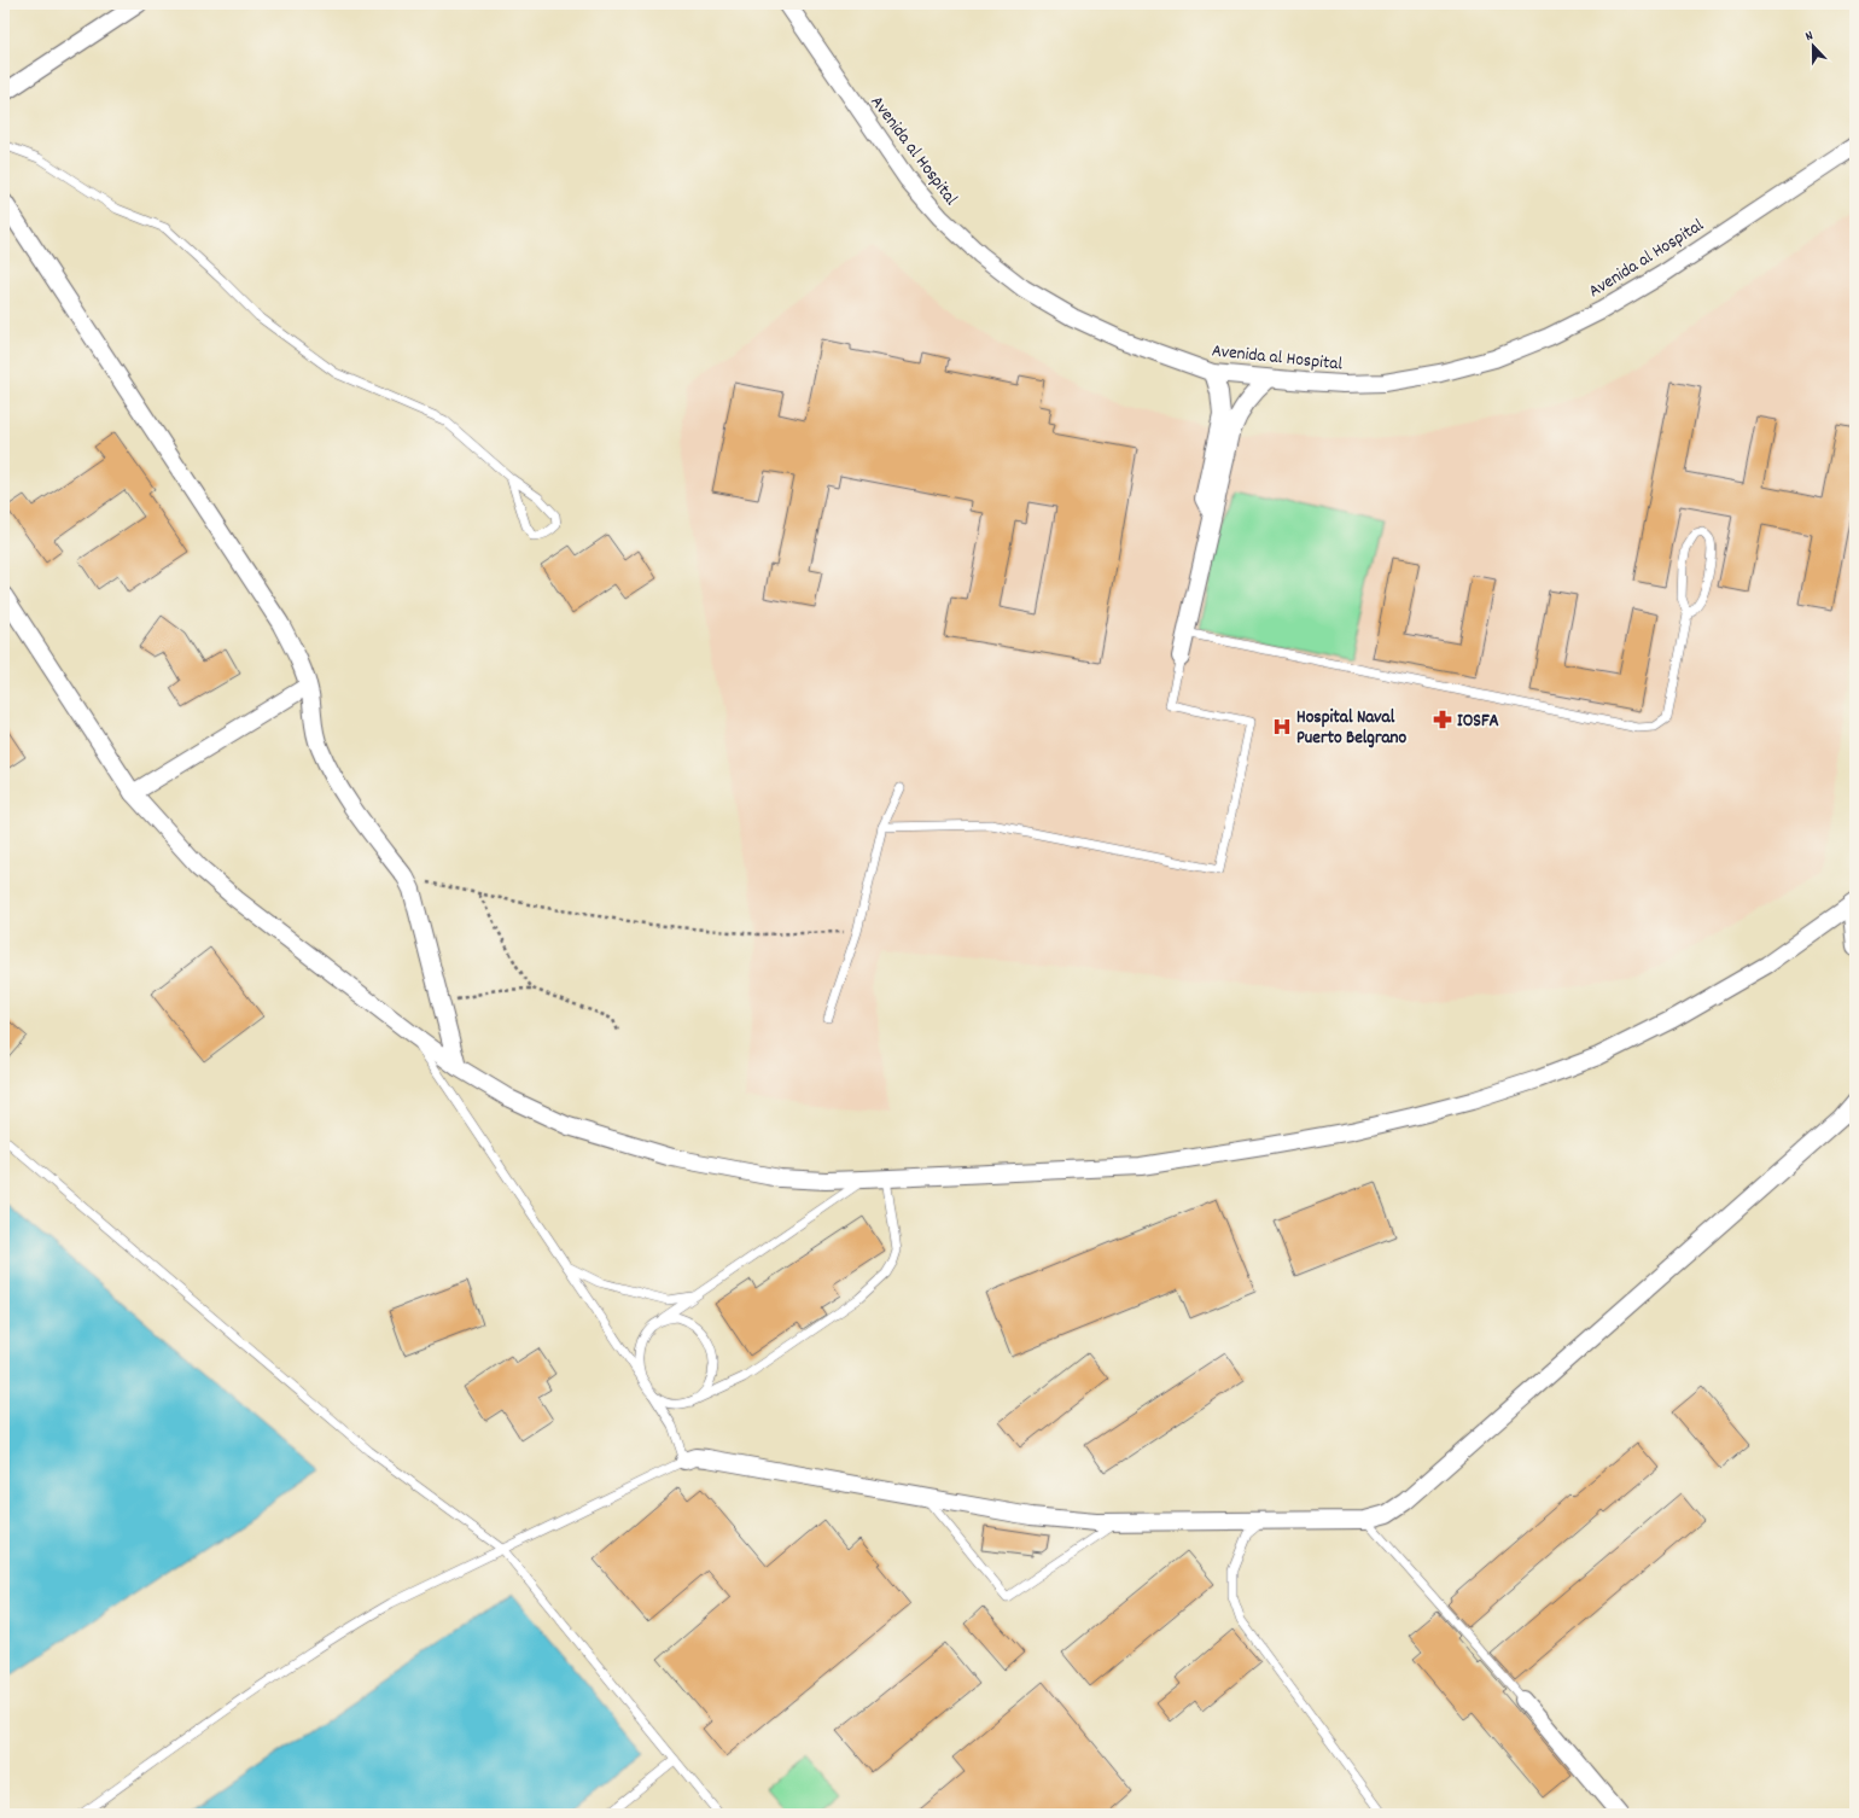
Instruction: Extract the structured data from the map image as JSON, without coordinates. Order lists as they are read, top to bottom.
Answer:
{
  "streets": {
    "street": ["Avenida al Hospital"]
  },
  "places": {
    "pharmacy": ["IOSFA"],
    "hospital": ["Hospital Naval Puerto Belgrano"]
  },
  "north": "top"
}
